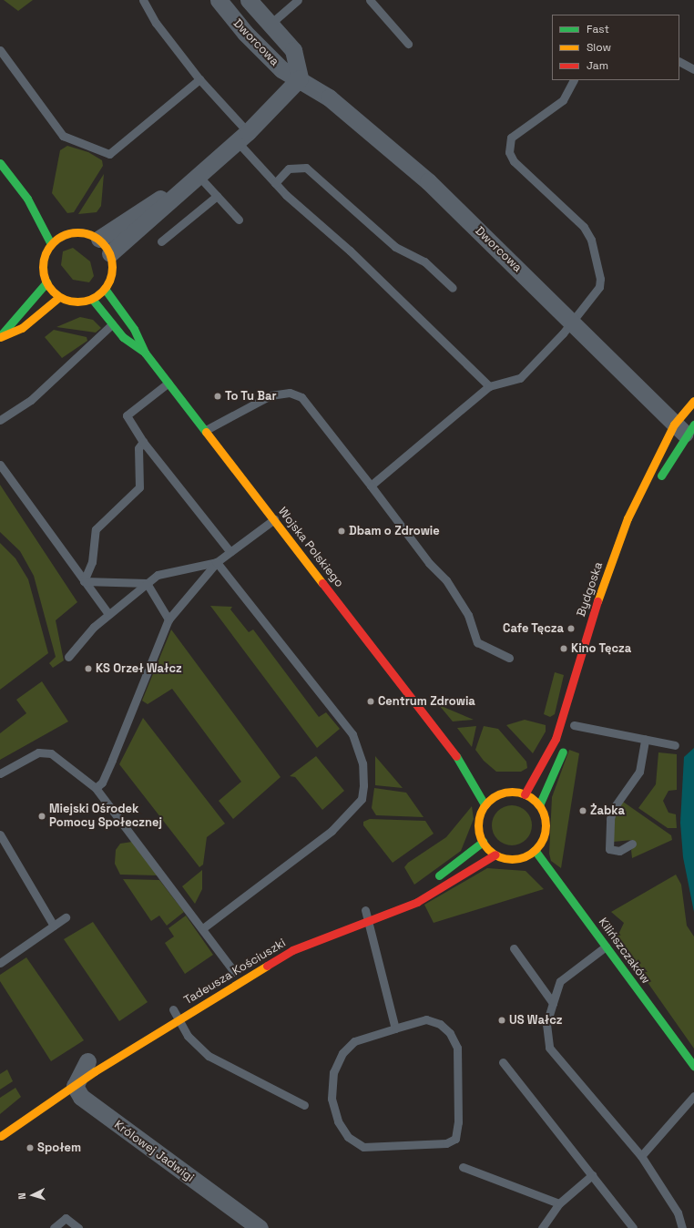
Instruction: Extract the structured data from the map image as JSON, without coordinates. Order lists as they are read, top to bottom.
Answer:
{
  "streets": {
    "main road": [
      "Wojska Polskiego",
      "Bydgoska",
      "Kilińszczaków",
      "Tadeusza Kościuszki"
    ],
    "street": ["Dworcowa", "Królowej Jadwigi"]
  },
  "crossings": [
    ["Dworcowa", "Bydgoska"],
    ["Wojska Polskiego", "Bydgoska"],
    ["Wojska Polskiego", "Kilińszczaków"],
    ["Wojska Polskiego", "Tadeusza Kościuszki"],
    ["Bydgoska", "Kilińszczaków"],
    ["Bydgoska", "Tadeusza Kościuszki"],
    ["Kilińszczaków", "Tadeusza Kościuszki"],
    ["Tadeusza Kościuszki", "Królowej Jadwigi"]
  ],
  "places": [
    "To Tu Bar",
    "Dbam o Zdrowie",
    "Cafe Tęcza",
    "Kino Tęcza",
    "KS Orzeł Wałcz",
    "Centrum Zdrowia",
    "Żabka",
    "Miejski Ośrodek Pomocy Społecznej",
    "US Wałcz",
    "Społem"
  ],
  "legend": ["Fast", "Slow", "Jam"],
  "north": "left"
}
